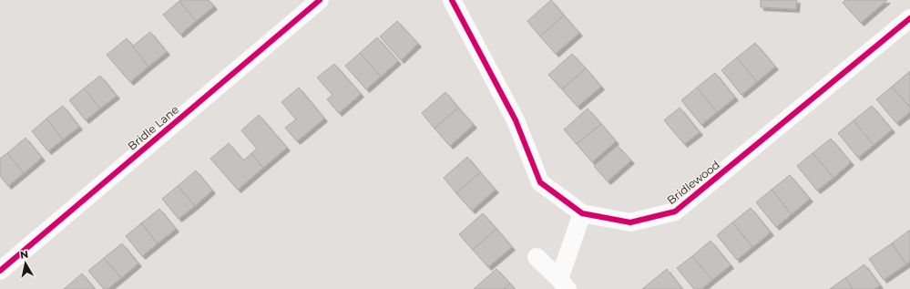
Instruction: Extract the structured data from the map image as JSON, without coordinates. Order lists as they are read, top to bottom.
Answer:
{
  "streets": {
    "street": ["Bridle Lane", "Bridlewood"]
  },
  "north": "top"
}
